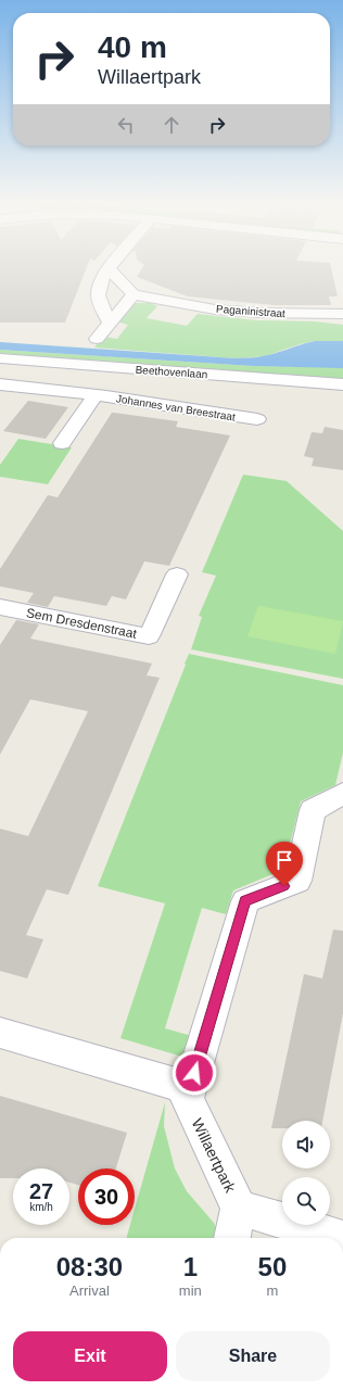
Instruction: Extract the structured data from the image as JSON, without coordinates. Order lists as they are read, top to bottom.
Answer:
{
  "streets": {
    "street": [
      "Paganinistraat",
      "Beethovenlaan",
      "Johannes van Breestraat",
      "Sem Dresdenstraat",
      "Willaertpark"
    ]
  },
  "page": {
    "turn": ["40 m", "Willaertpark"],
    "speed": "27 km/h",
    "limit": "30",
    "eta": [
      "08:30",
      "Arrival",
      "1",
      "min",
      "50",
      "m"
    ],
    "buttons": ["Exit", "Share"]
  }
}
